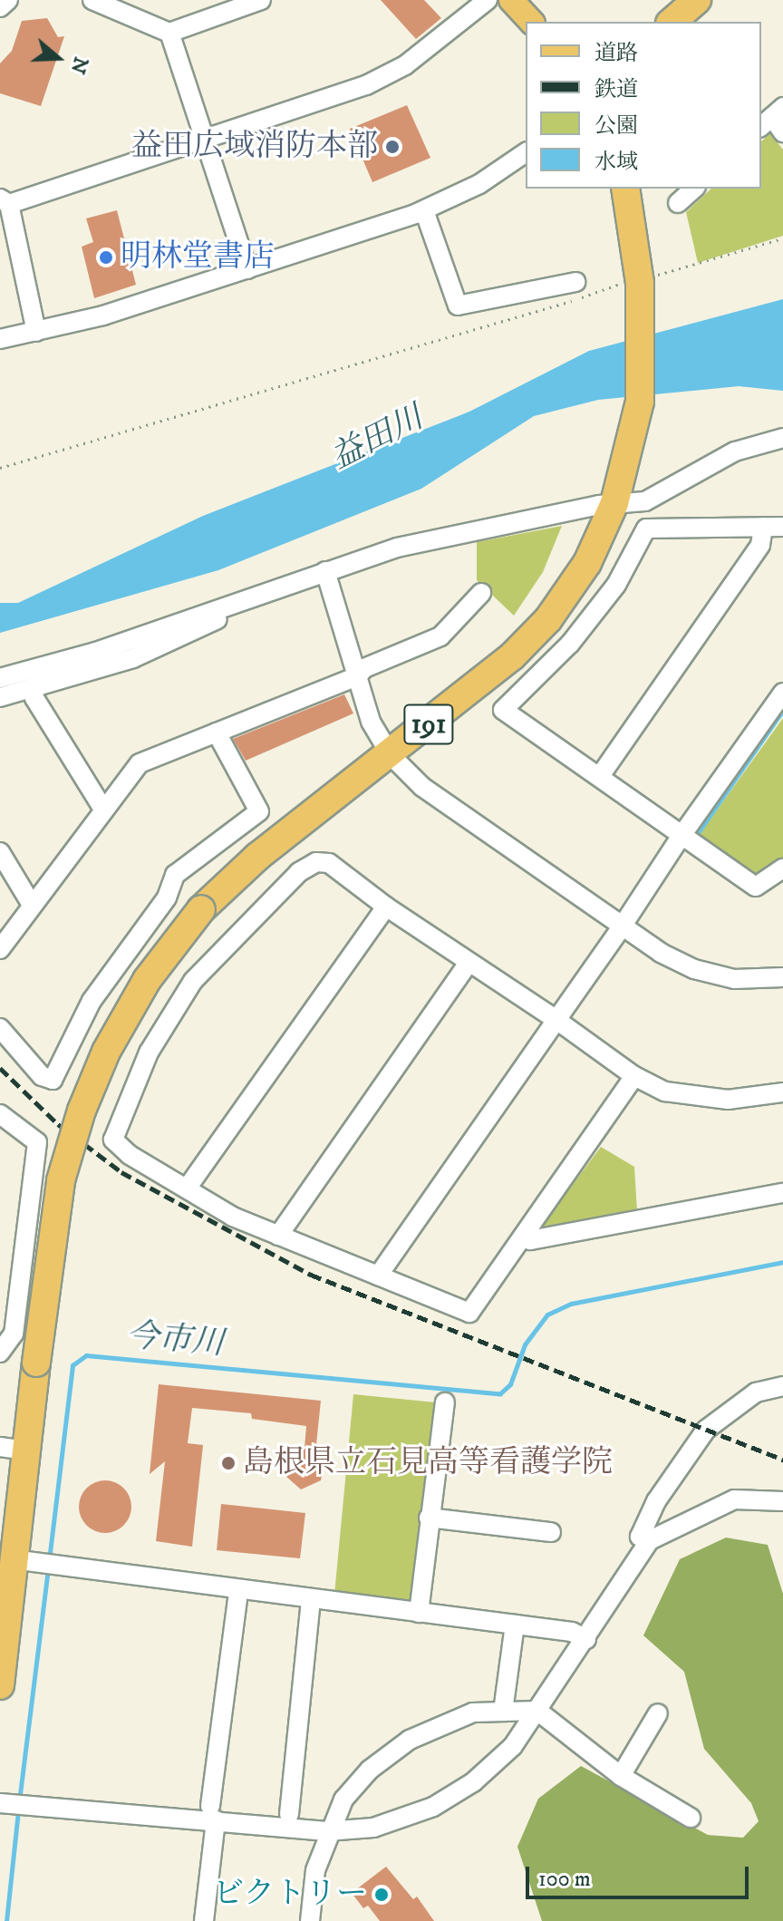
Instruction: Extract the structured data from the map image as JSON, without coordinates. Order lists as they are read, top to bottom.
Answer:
{
  "streets": {
    "highway": ["191"]
  },
  "water": ["益田川", "今市川"],
  "places": [
    "益田広域消防本部",
    "明林堂書店",
    "島根県立石見高等看護学院",
    "ビクトリー"
  ],
  "legend": [
    "道路",
    "鉄道",
    "公園",
    "水域"
  ],
  "scale_bar": "100 m",
  "north": "right"
}
